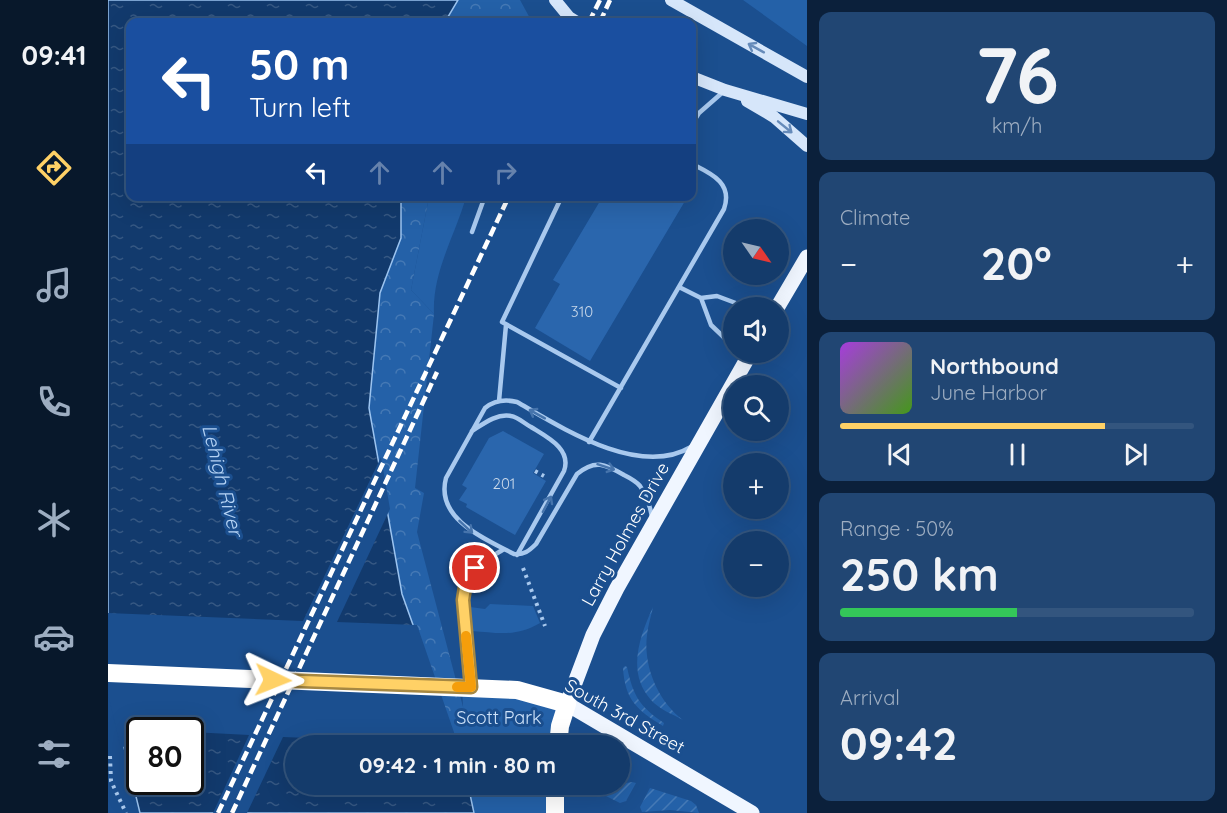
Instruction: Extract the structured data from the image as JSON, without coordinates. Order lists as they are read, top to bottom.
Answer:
{
  "streets": {
    "highway": ["Larry Holmes Drive", "South 3rd Street"]
  },
  "crossings": [
    ["Larry Holmes Drive", "South 3rd Street"]
  ],
  "water": ["Lehigh River"],
  "parks": ["Scott Park"],
  "house_numbers": ["310", "201"],
  "north": "bottom right",
  "page": {
    "tabs": "09:41",
    "tile": [
      ["76", "km/h"],
      "Climate",
      ["Range · 50%", "250 km"],
      ["Arrival", "09:42"]
    ],
    "turn": ["50 m", "Turn left"],
    "map_buttons": ["+", "−"],
    "heat": ["−", "20°", "+"],
    "song": ["Northbound", "June Harbor"],
    "limit": "80",
    "trip": "09:42 · 1 min · 80 m"
  }
}
